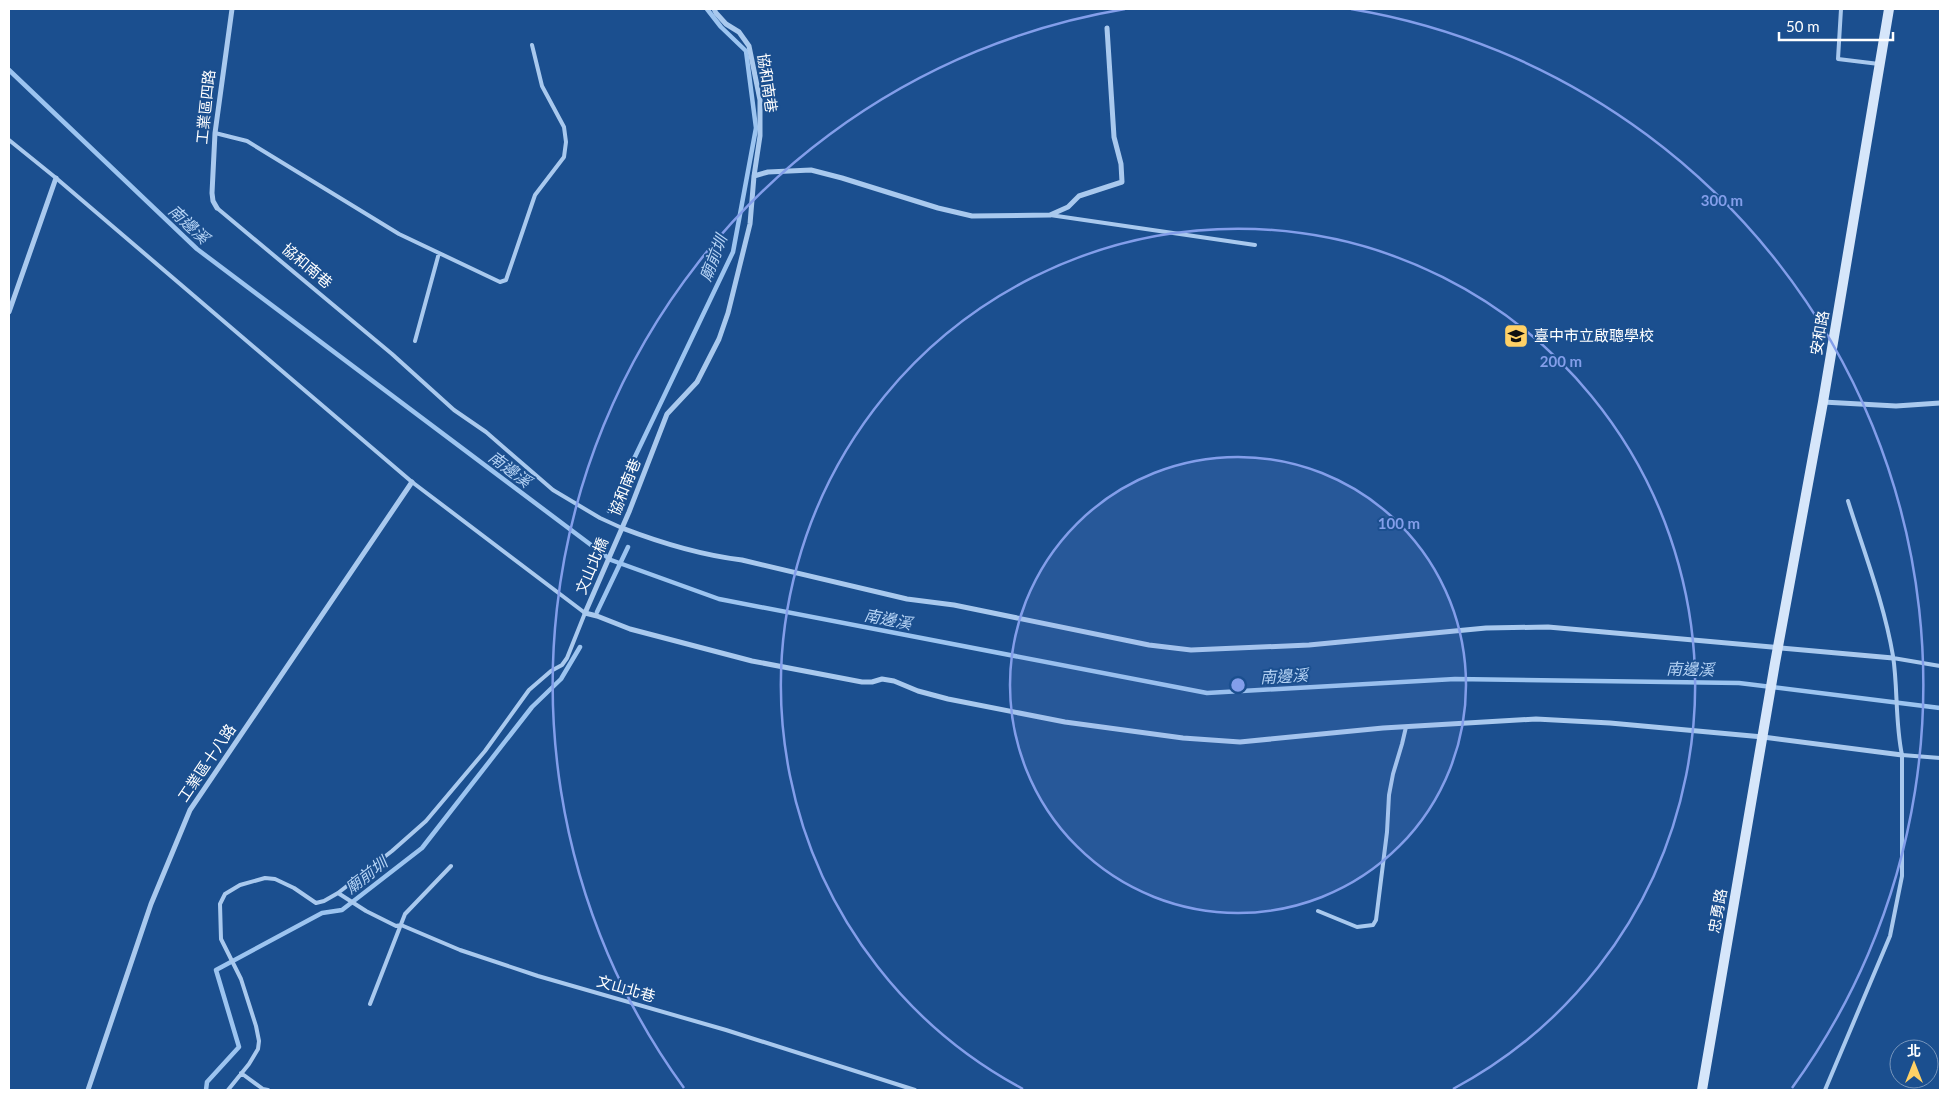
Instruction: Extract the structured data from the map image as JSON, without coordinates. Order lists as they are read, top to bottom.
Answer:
{
  "streets": {
    "main road": ["安和路", "忠勇路"],
    "street": [
      "協和南巷",
      "工業區四路",
      "文山北橋",
      "工業區十八路"
    ],
    "lane": ["文山北巷"]
  },
  "crossings": [
    ["協和南巷", "工業區四路"],
    ["協和南巷", "文山北橋"],
    ["安和路", "忠勇路"]
  ],
  "water": ["南邊溪", "廟前圳"],
  "places": {
    "school or university": ["臺中市立啟聰學校"]
  },
  "scale_bar": "50 m",
  "north": "top",
  "rings": ["300 m", "200 m", "100 m"]
}
